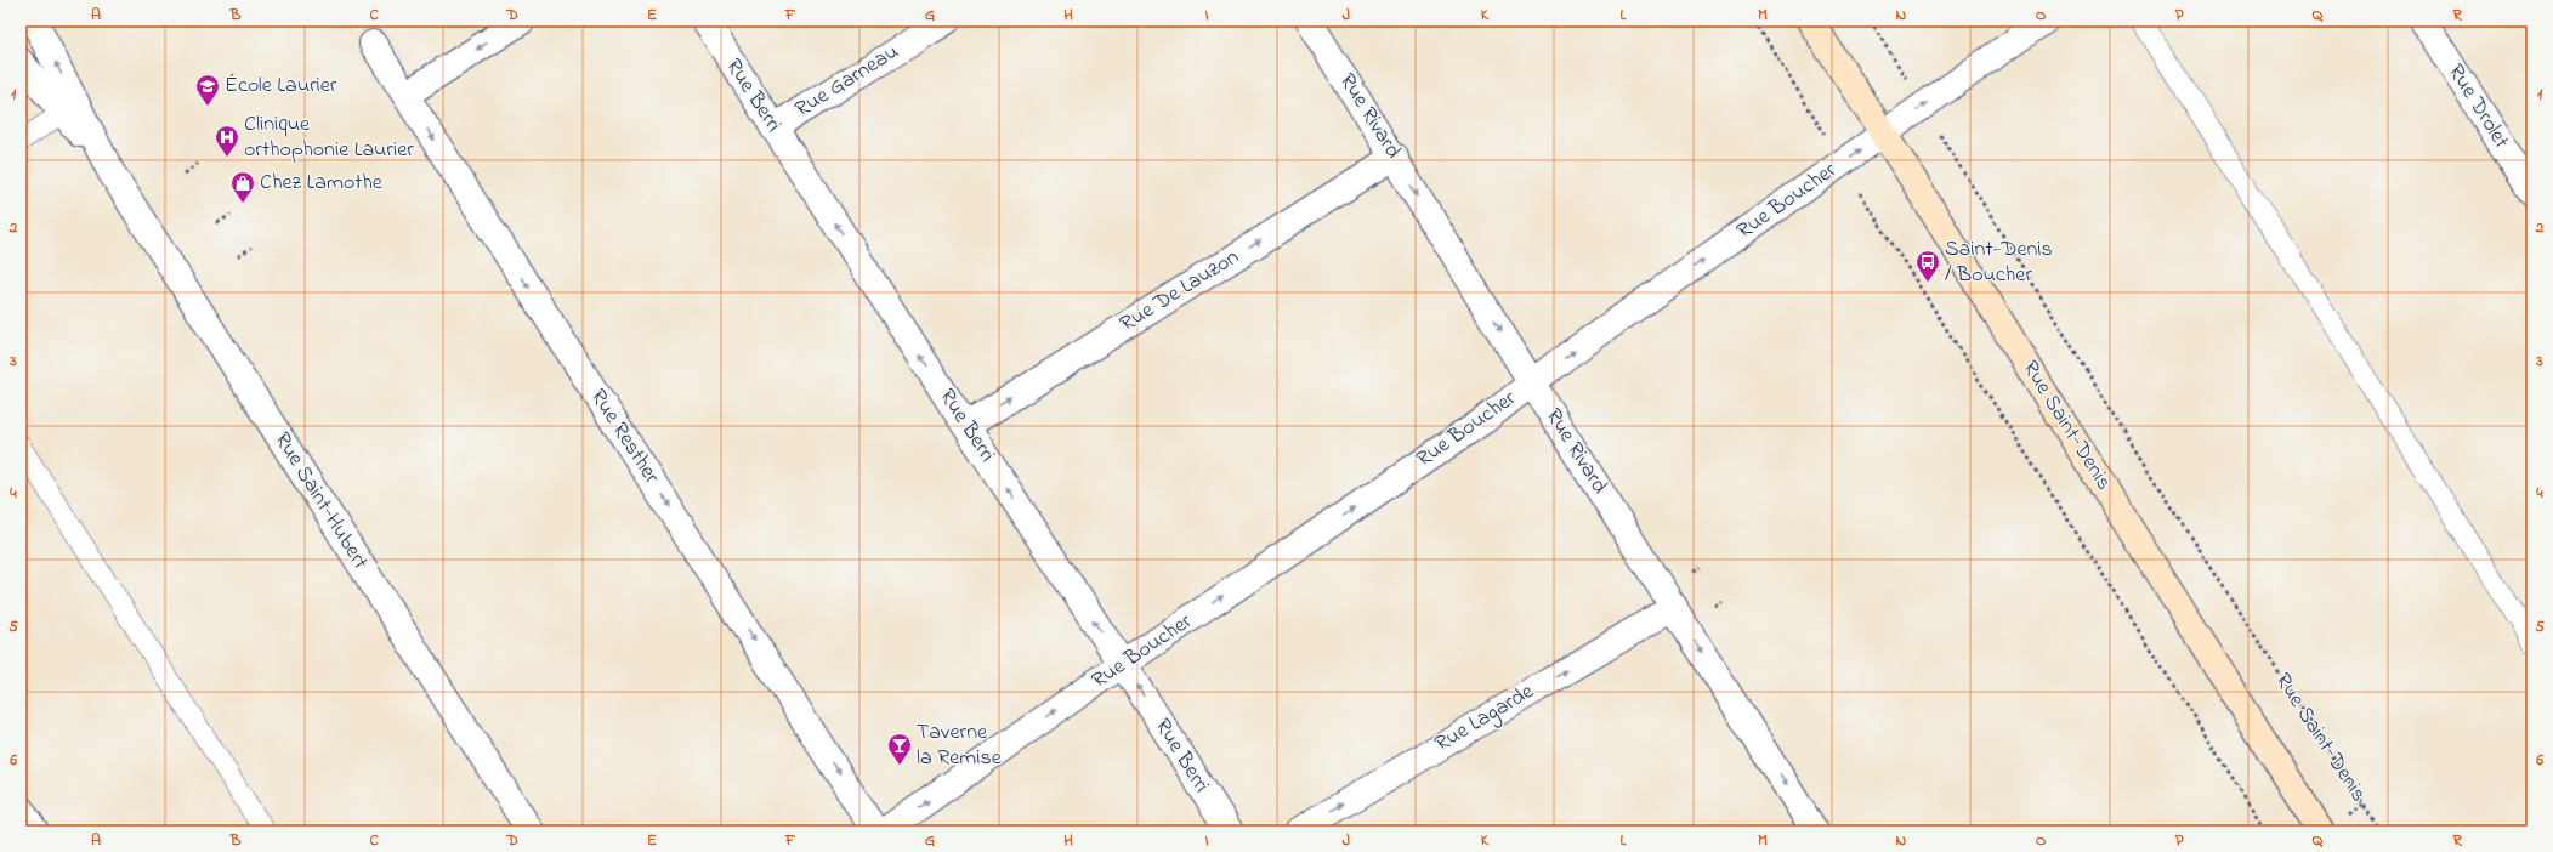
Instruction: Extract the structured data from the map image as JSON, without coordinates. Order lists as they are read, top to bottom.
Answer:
{
  "streets": {
    "main road": ["Rue Saint-Denis"],
    "street": [
      "Rue Garneau",
      "Rue Berri",
      "Rue Drolet",
      "Rue Rivard",
      "Rue Boucher",
      "Rue De Lauzon",
      "Rue Resther",
      "Rue Saint-Hubert",
      "Rue Lagarde"
    ]
  },
  "crossings": [
    ["Rue Garneau", "Rue Berri"],
    ["Rue Berri", "Rue Boucher"],
    ["Rue Berri", "Rue De Lauzon"],
    ["Rue Rivard", "Rue Boucher"],
    ["Rue Rivard", "Rue De Lauzon"],
    ["Rue Rivard", "Rue Lagarde"],
    ["Rue Boucher", "Rue Saint-Denis"]
  ],
  "one_way": [
    "Rue Berri",
    "Rue Rivard",
    "Rue Boucher",
    "Rue De Lauzon",
    "Rue Resther",
    "Rue Lagarde"
  ],
  "places": {
    "school or university": ["École Laurier"],
    "hospital": ["Clinique orthophonie Laurier"],
    "shop": ["Chez Lamothe"],
    "bus stop": ["Saint-Denis / Boucher"],
    "bar": ["Taverne la Remise"]
  },
  "grid": {
    "columns": [
      "A",
      "B",
      "C",
      "D",
      "E",
      "F",
      "G",
      "H",
      "I",
      "J",
      "K",
      "L",
      "M",
      "N",
      "O",
      "P",
      "Q",
      "R"
    ],
    "rows": [
      "1",
      "2",
      "3",
      "4",
      "5",
      "6"
    ]
  }
}
